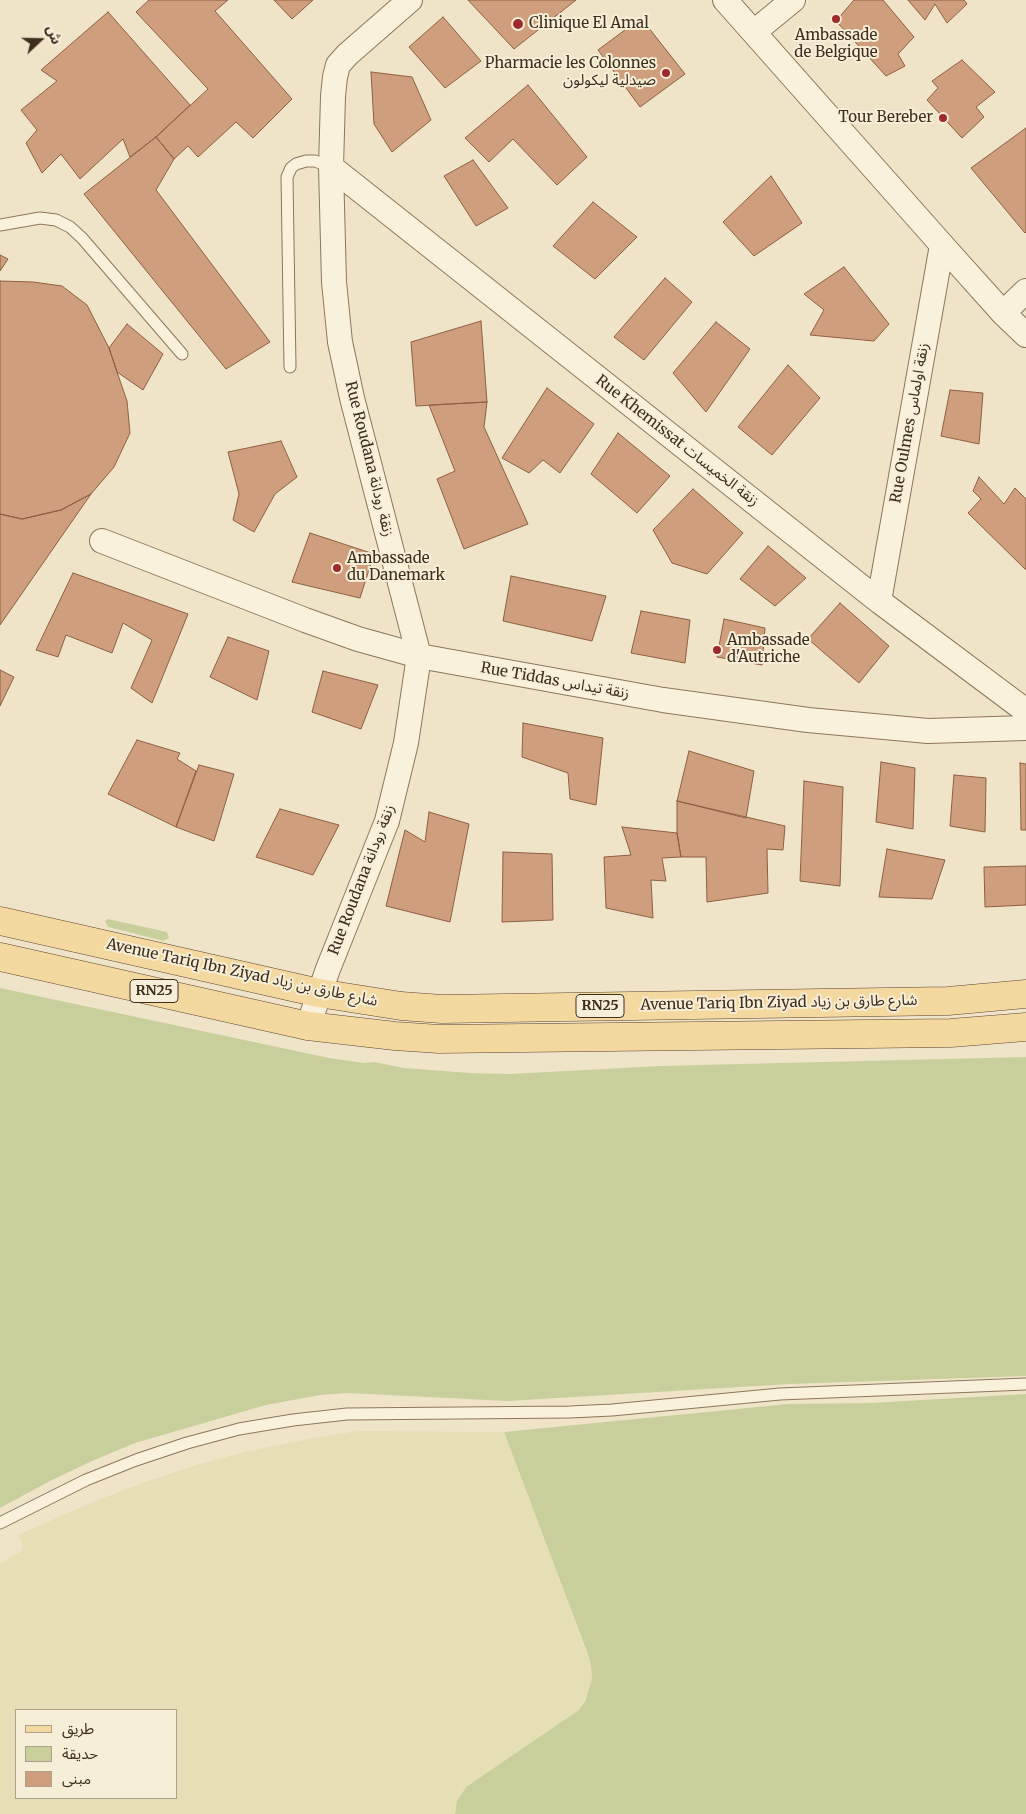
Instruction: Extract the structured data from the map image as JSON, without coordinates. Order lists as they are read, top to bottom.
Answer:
{
  "streets": {
    "main road": ["Avenue Tariq Ibn Ziyad شارع طارق بن زياد", "RN25"],
    "street": [
      "Rue Oulmes زنقة اولماس",
      "Rue Khemissat زنقة الخميسات",
      "Rue Roudana زنقة رودانة",
      "Rue Tiddas زنقة تيداس"
    ]
  },
  "crossings": [
    ["Rue Oulmes زنقة اولماس", "Rue Khemissat زنقة الخميسات"],
    ["Rue Khemissat زنقة الخميسات", "Rue Roudana زنقة رودانة"],
    ["Rue Roudana زنقة رودانة", "Rue Tiddas زنقة تيداس"],
    ["Rue Roudana زنقة رودانة", "Avenue Tariq Ibn Ziyad شارع طارق بن زياد"]
  ],
  "places": [
    "Ambassade de Belgique",
    "Clinique El Amal",
    "Pharmacie les Colonnes صيدلية ليكولون",
    "Tour Bereber",
    "Ambassade du Danemark",
    "Ambassade d'Autriche"
  ],
  "legend": ["طريق", "حديقة", "مبنى"],
  "north": "right"
}
